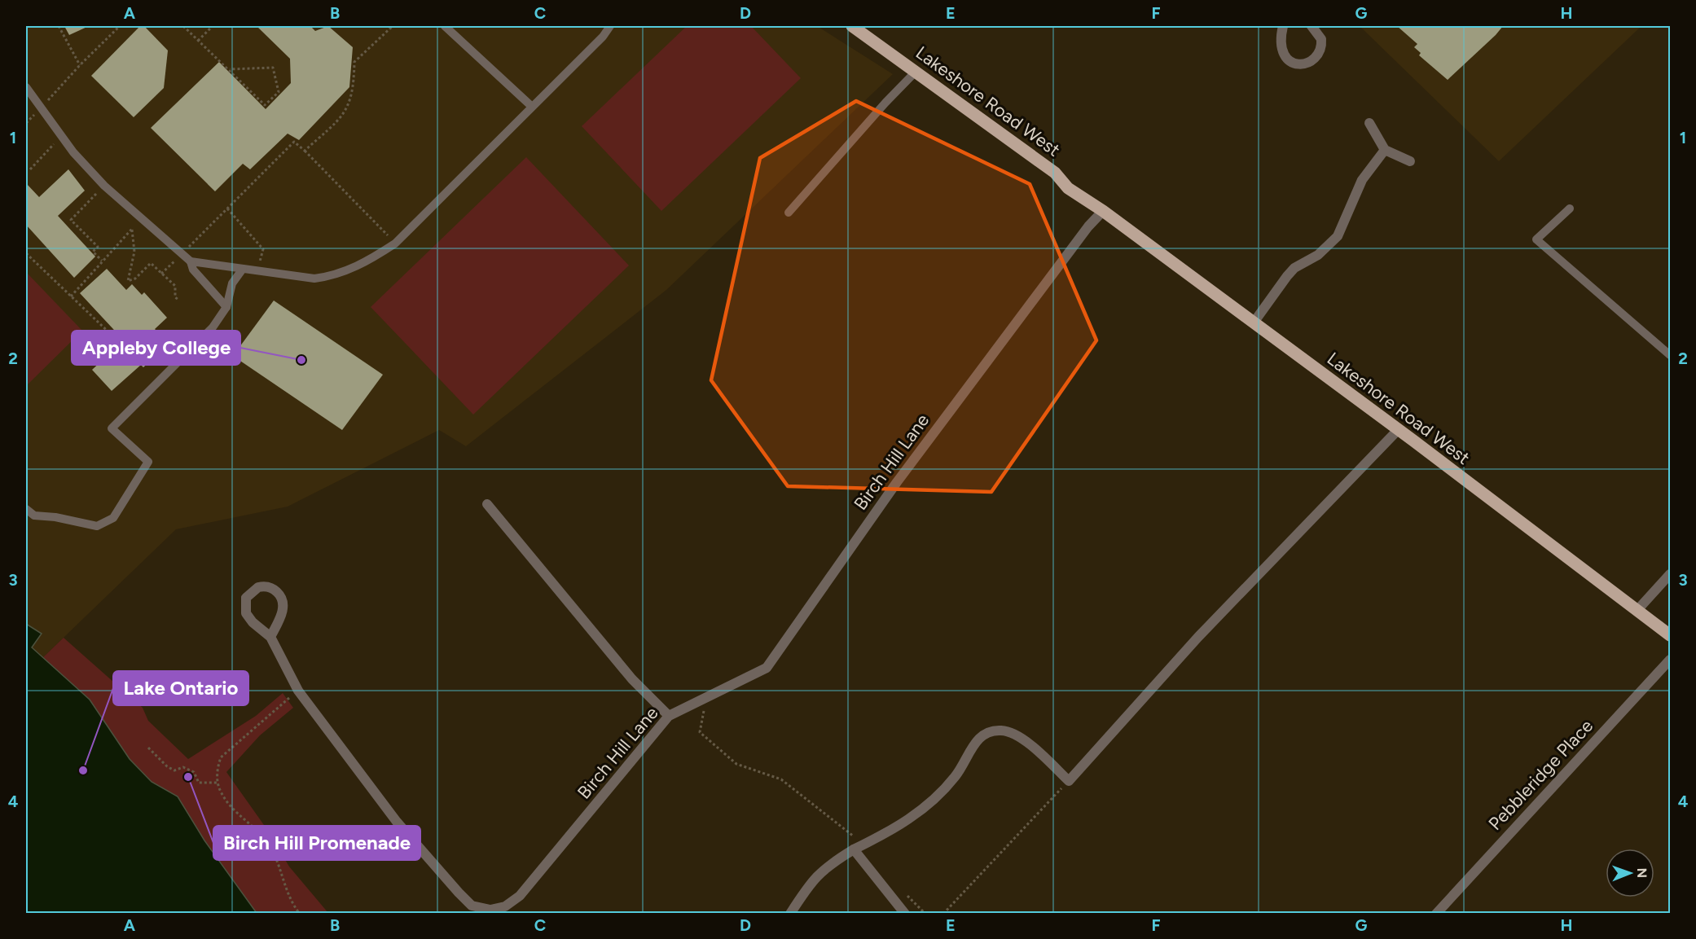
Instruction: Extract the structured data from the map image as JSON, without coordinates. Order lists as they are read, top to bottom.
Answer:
{
  "streets": {
    "main road": ["Lakeshore Road West"],
    "street": ["Birch Hill Lane", "Pebbleridge Place"]
  },
  "crossings": [
    ["Lakeshore Road West", "Birch Hill Lane"]
  ],
  "places": ["Appleby College", "Lake Ontario", "Birch Hill Promenade"],
  "north": "right",
  "grid": {
    "columns": [
      "A",
      "B",
      "C",
      "D",
      "E",
      "F",
      "G",
      "H"
    ],
    "rows": [
      "1",
      "2",
      "3",
      "4"
    ]
  }
}
